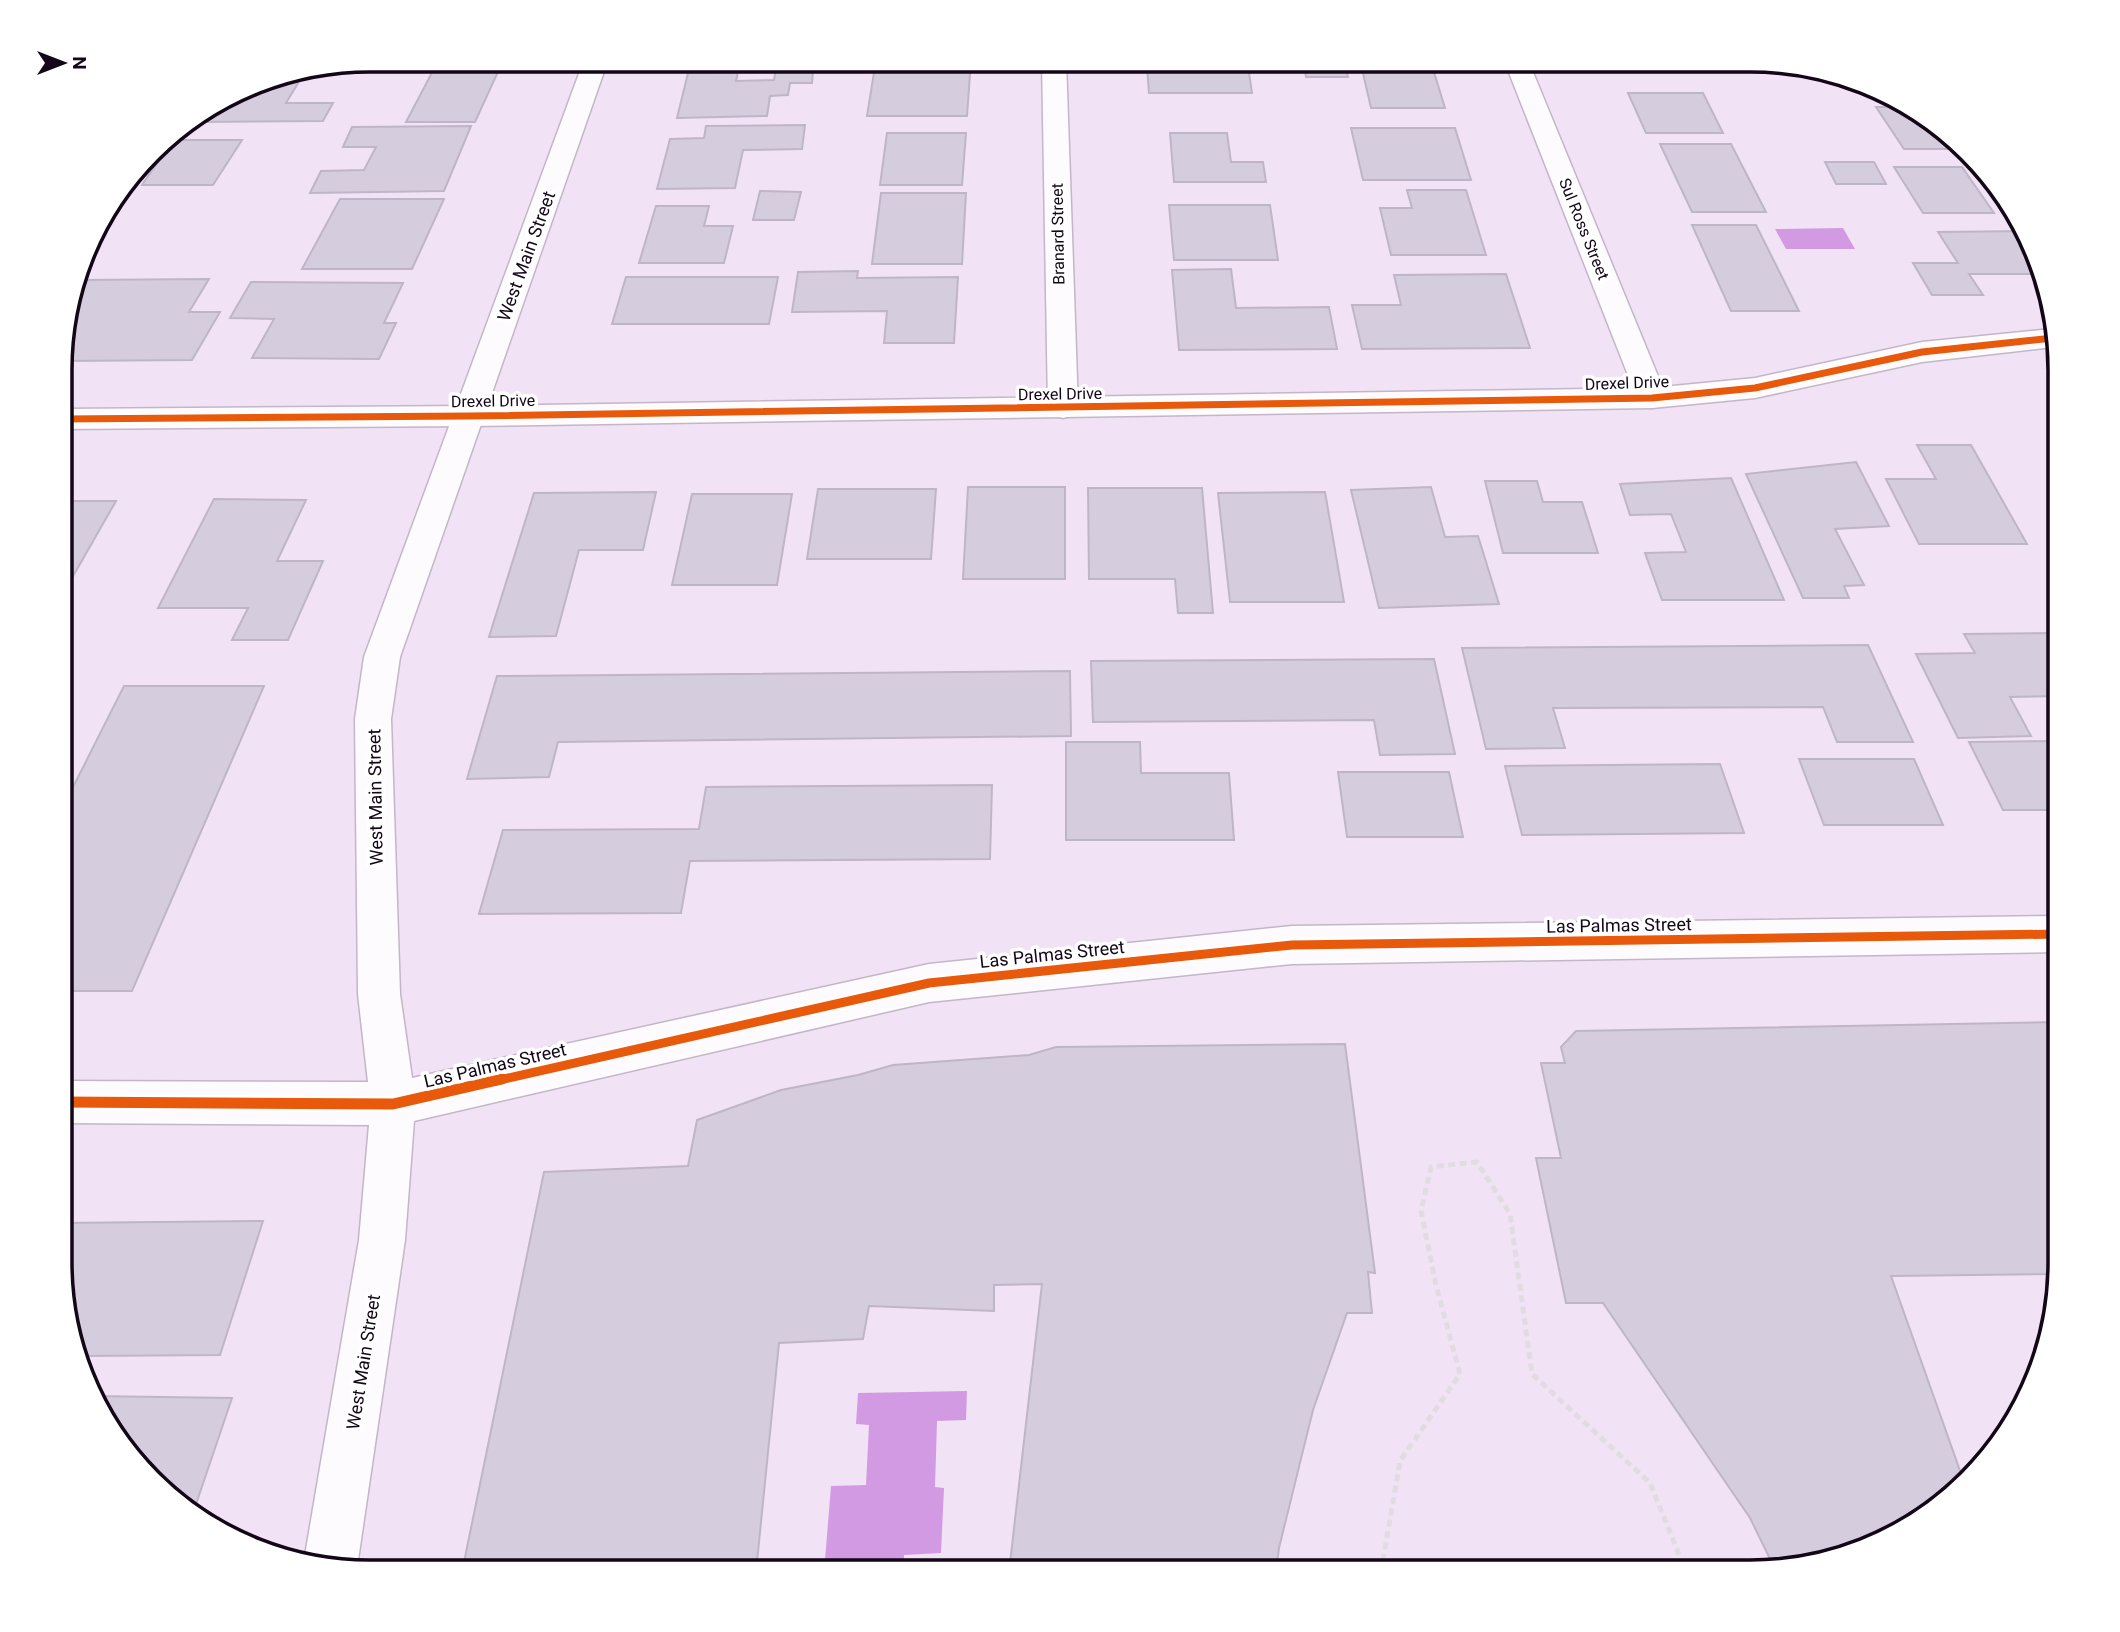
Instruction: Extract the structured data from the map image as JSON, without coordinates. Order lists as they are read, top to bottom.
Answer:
{
  "streets": {
    "street": [
      "Sul Ross Street",
      "Branard Street",
      "West Main Street",
      "Drexel Drive",
      "Las Palmas Street"
    ]
  },
  "crossings": [
    ["Sul Ross Street", "Drexel Drive"],
    ["Branard Street", "Drexel Drive"],
    ["West Main Street", "Drexel Drive"],
    ["West Main Street", "Las Palmas Street"]
  ],
  "north": "right"
}
